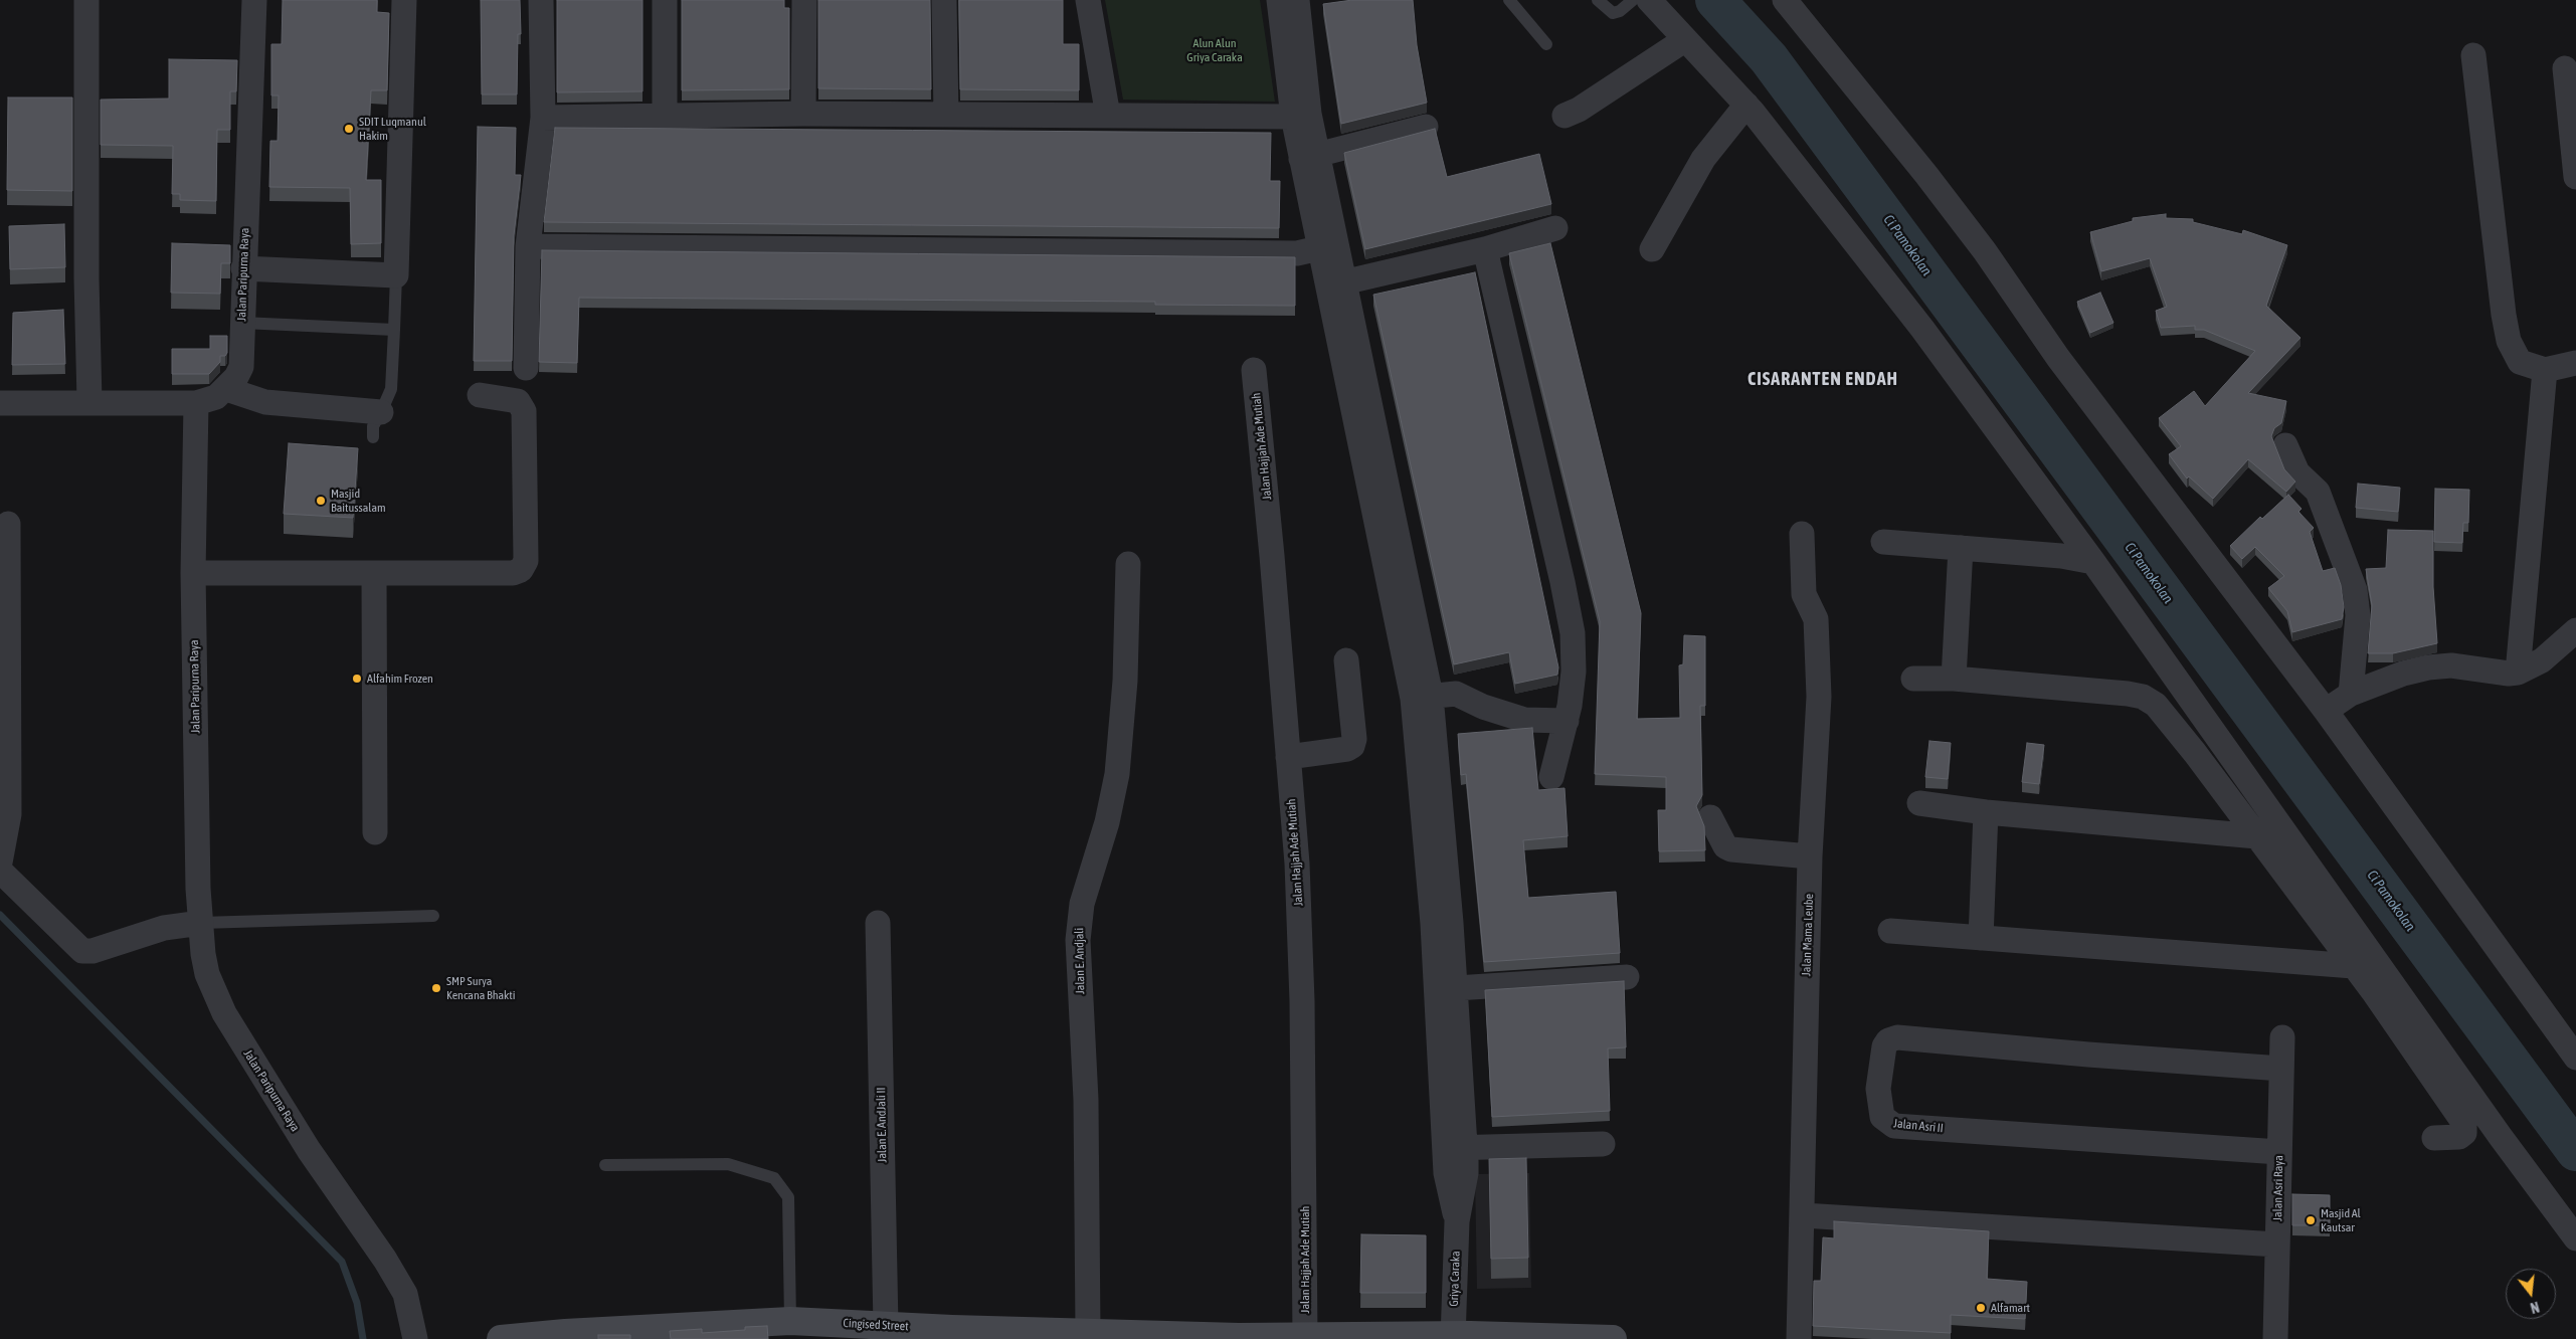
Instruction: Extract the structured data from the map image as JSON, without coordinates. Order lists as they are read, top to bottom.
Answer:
{
  "streets": {
    "main road": ["Cingised Street"],
    "street": [
      "Jalan Paripurna Raya",
      "Jalan Hajjah Ade Mutiah",
      "Jalan Mama Leube",
      "Jalan E. Andjali",
      "Jalan E. AndJali II",
      "Jalan Asri II",
      "Jalan Asri Raya",
      "Griya Caraka"
    ]
  },
  "crossings": [
    ["Jalan Hajjah Ade Mutiah", "Cingised Street"],
    ["Jalan E. Andjali", "Cingised Street"],
    ["Jalan E. AndJali II", "Cingised Street"],
    ["Jalan Asri II", "Jalan Asri Raya"],
    ["Griya Caraka", "Cingised Street"]
  ],
  "districts": ["CISARANTEN ENDAH"],
  "water": ["Ci Pamokolan"],
  "parks": ["Alun Alun Griya Caraka"],
  "places": [
    "SDIT Luqmanul Hakim",
    "Masjid Baitussalam",
    "Alfahim Frozen",
    "SMP Surya Kencana Bhakti",
    "Masjid Al Kautsar",
    "Alfamart"
  ],
  "north": "bottom"
}
